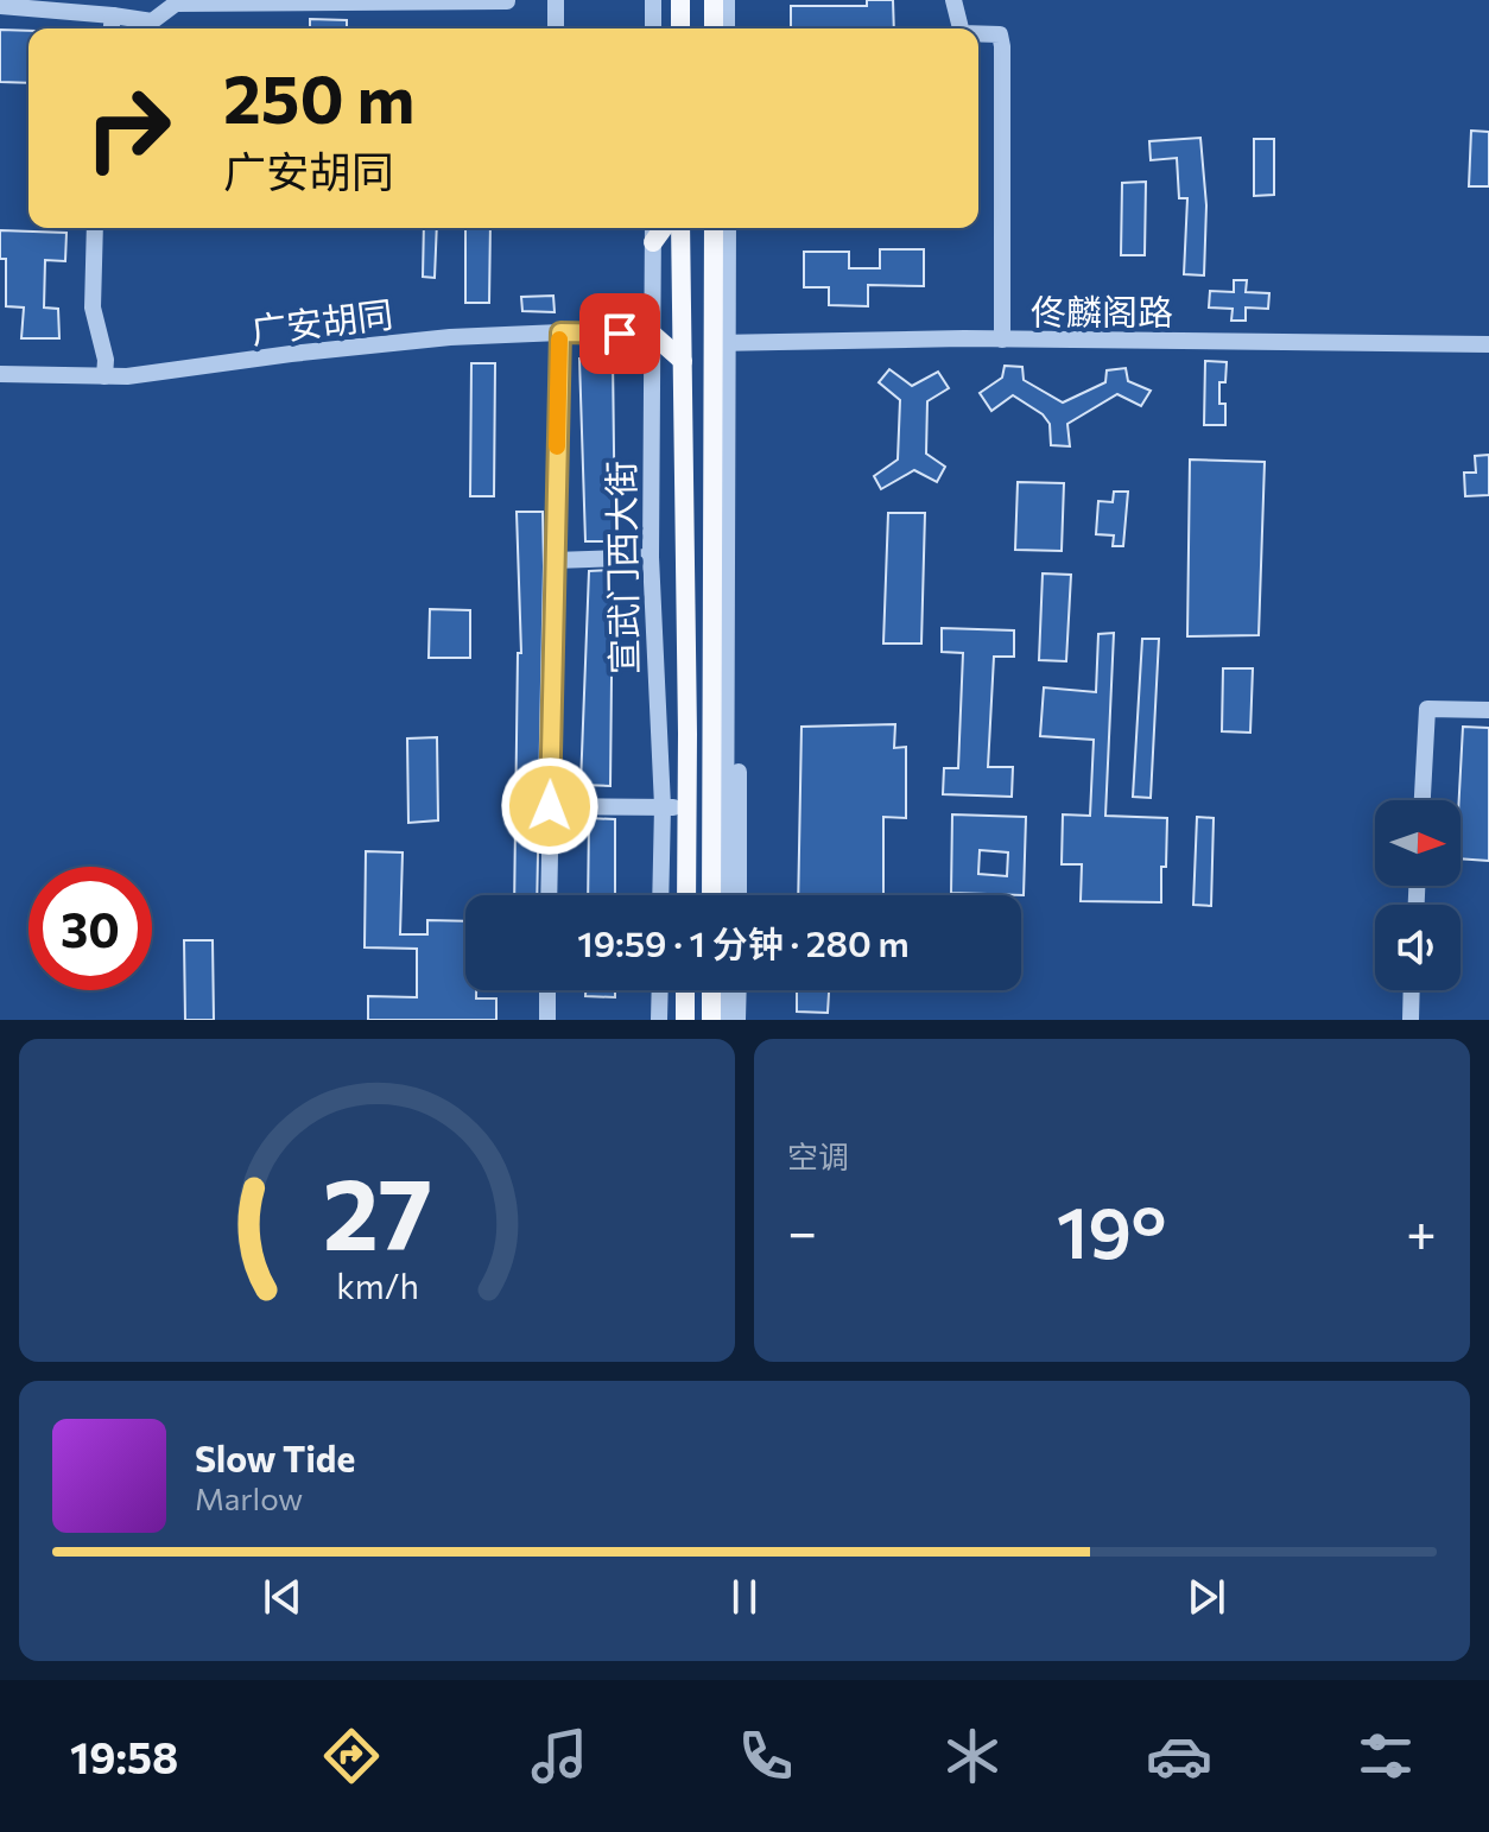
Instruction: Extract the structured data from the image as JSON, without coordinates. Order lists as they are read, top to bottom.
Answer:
{
  "streets": {
    "main road": ["宣武门西大街"],
    "street": ["佟麟阁路", "广安胡同"]
  },
  "crossings": [
    ["广安胡同", "宣武门西大街"]
  ],
  "north": "right",
  "page": {
    "turn": ["250 m", "广安胡同"],
    "limit": "30",
    "trip": "19:59 · 1 分钟 · 280 m",
    "tile": "空调",
    "heat": ["−", "19°", "+"],
    "song": ["Slow Tide", "Marlow"],
    "tabs": "19:58",
    "gauge": ["27", "km/h"]
  }
}
